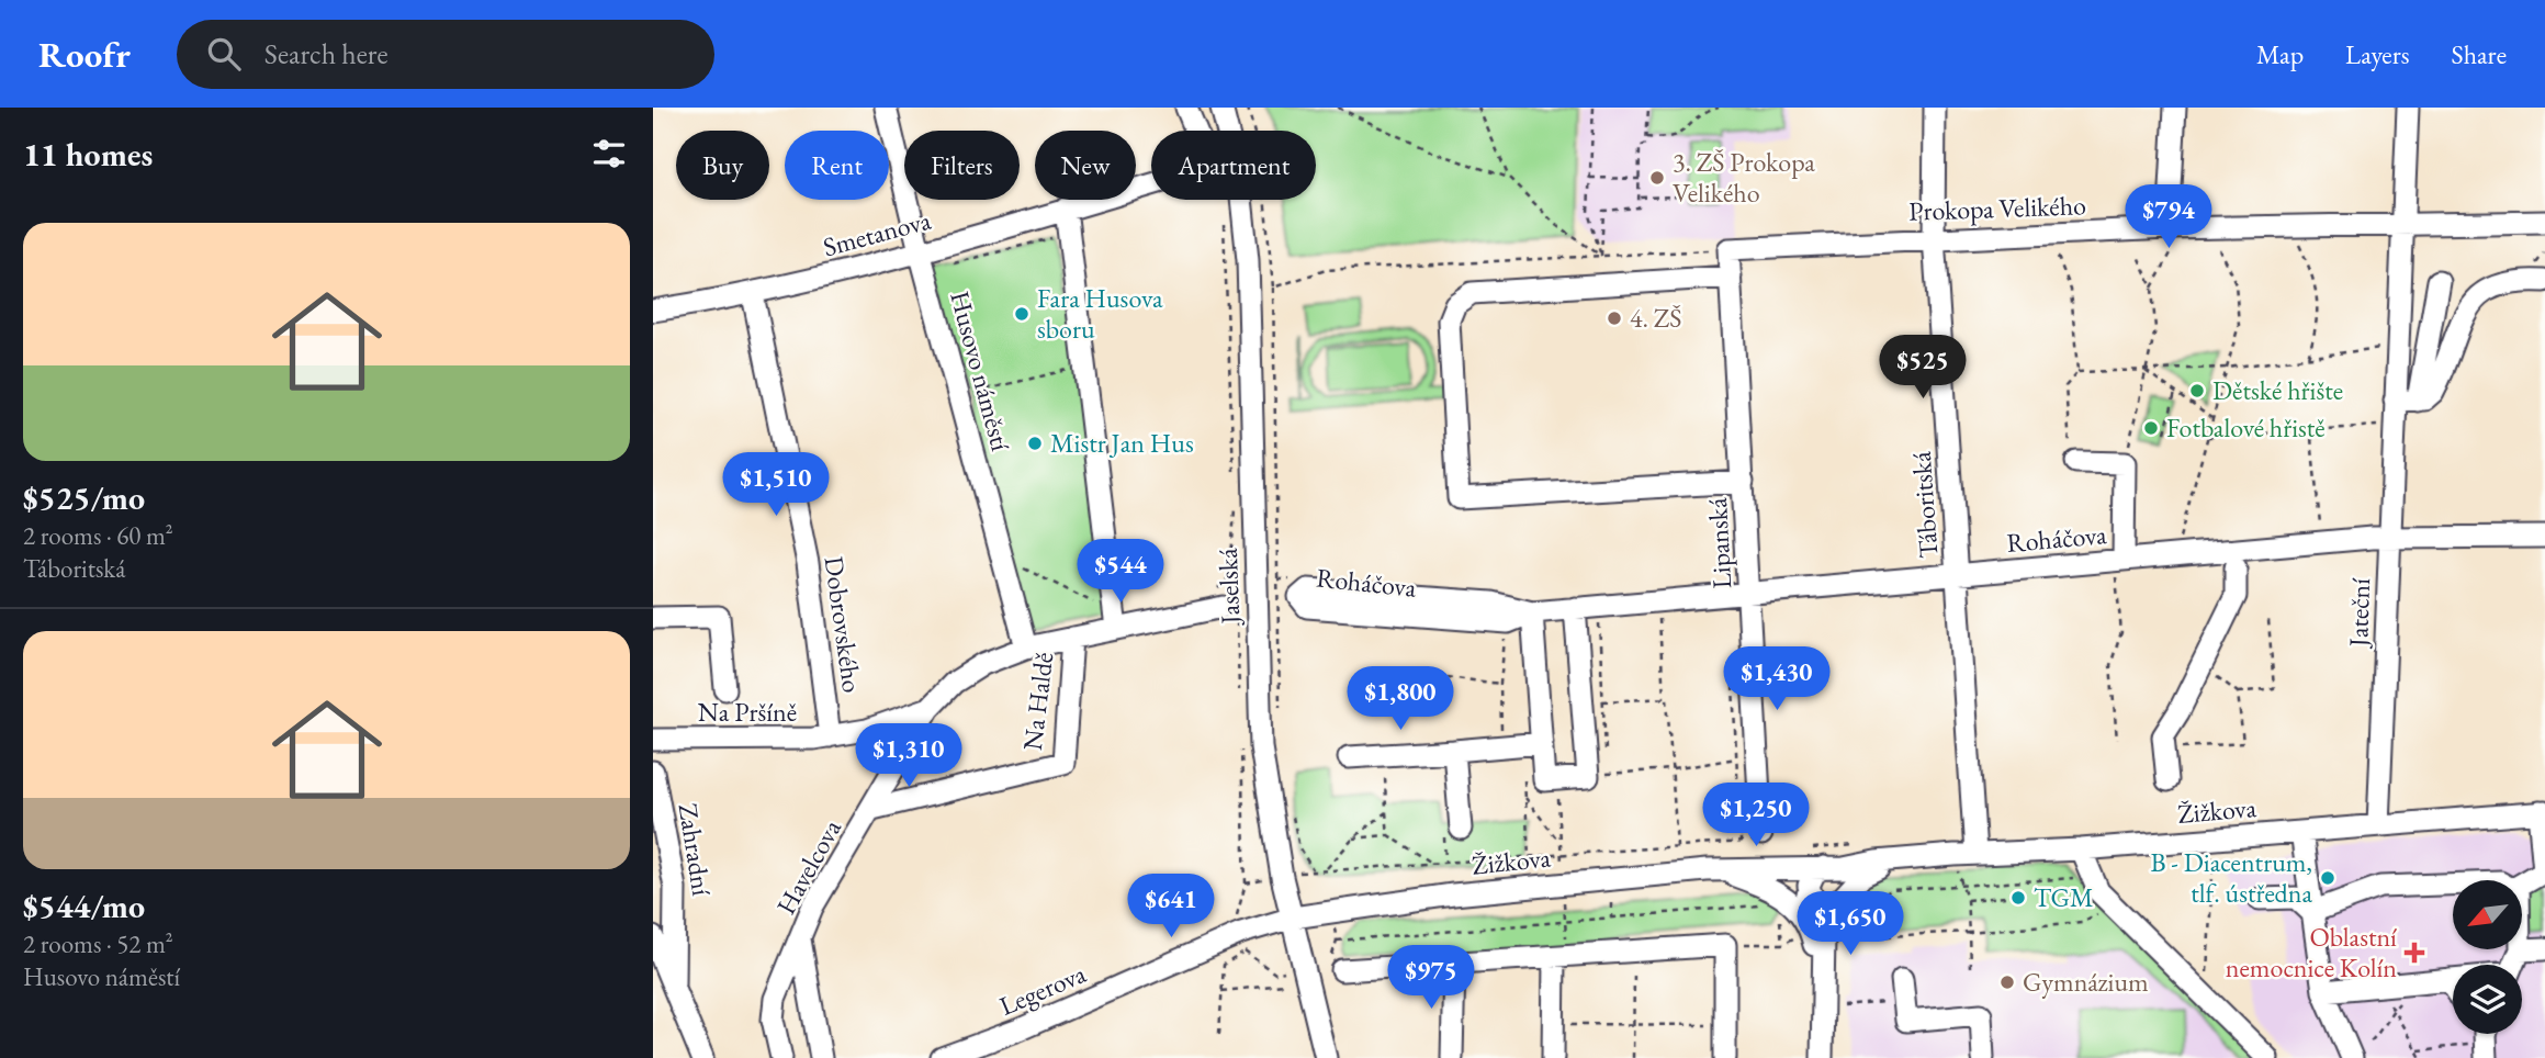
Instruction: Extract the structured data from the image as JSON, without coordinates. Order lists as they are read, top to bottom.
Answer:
{
  "streets": {
    "street": [
      "Prokopa Velikého",
      "Smetanova",
      "Husovo náměstí",
      "Táboritská",
      "Roháčova",
      "Lipanská",
      "Jaselská",
      "Jateční",
      "Dobrovského",
      "Na Haldě",
      "Na Pršíně",
      "Žižkova",
      "Zahradní",
      "Havelcova",
      "Legerova"
    ]
  },
  "crossings": [
    ["Prokopa Velikého", "Táboritská"],
    ["Prokopa Velikého", "Lipanská"],
    ["Prokopa Velikého", "Jateční"],
    ["Smetanova", "Husovo náměstí"],
    ["Smetanova", "Dobrovského"],
    ["Husovo náměstí", "Havelcova"],
    ["Táboritská", "Roháčova"],
    ["Táboritská", "Žižkova"],
    ["Roháčova", "Lipanská"],
    ["Roháčova", "Jateční"],
    ["Jaselská", "Žižkova"],
    ["Jaselská", "Legerova"],
    ["Jateční", "Žižkova"],
    ["Dobrovského", "Na Pršíně"],
    ["Na Haldě", "Havelcova"],
    ["Na Pršíně", "Havelcova"],
    ["Žižkova", "Legerova"]
  ],
  "places": {
    "other": [
      "3. ZŠ Prokopa Velikého",
      "Fara Husova sboru",
      "4. ZŠ",
      "Dětské hřište",
      "Fotbalové hřistě",
      "Mistr Jan Hus",
      "B - Diacentrum, tlf. ústředna",
      "TGM",
      "Gymnázium"
    ],
    "health": ["Oblastní nemocnice Kolín"]
  },
  "north": "bottom left",
  "page": {
    "header": "Roofr",
    "search": "Search here",
    "nav": ["Map", "Layers", "Share"],
    "heading": "11 homes",
    "chip": [
      "Buy",
      "Rent",
      "Filters",
      "New",
      "Apartment"
    ],
    "price": [
      "$794",
      "$525",
      "$1,510",
      "$544",
      "$1,430",
      "$1,800",
      "$1,310",
      "$1,250",
      "$641",
      "$1,650",
      "$975"
    ],
    "list": [
      {
        "name": "$525/mo",
        "note": "2 rooms · 60 m² · Táboritská"
      },
      {
        "name": "$544/mo",
        "note": "2 rooms · 52 m² · Husovo náměstí"
      }
    ]
  }
}
